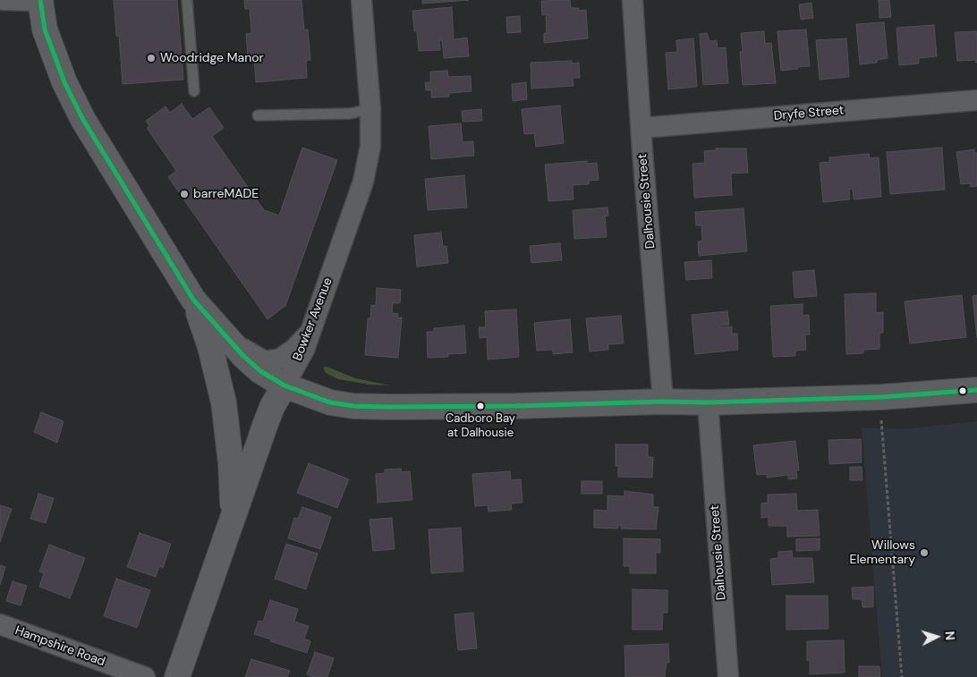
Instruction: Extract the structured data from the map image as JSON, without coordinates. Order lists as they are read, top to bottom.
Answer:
{
  "streets": {
    "main road": ["Bowker Avenue"],
    "street": ["Dryfe Street", "Dalhousie Street", "Hampshire Road"]
  },
  "crossings": [
    ["Dryfe Street", "Dalhousie Street"]
  ],
  "places": [
    "Woodridge Manor",
    "barreMADE",
    "Cadboro Bay at Dalhousie",
    "Willows Elementary"
  ],
  "north": "right"
}
